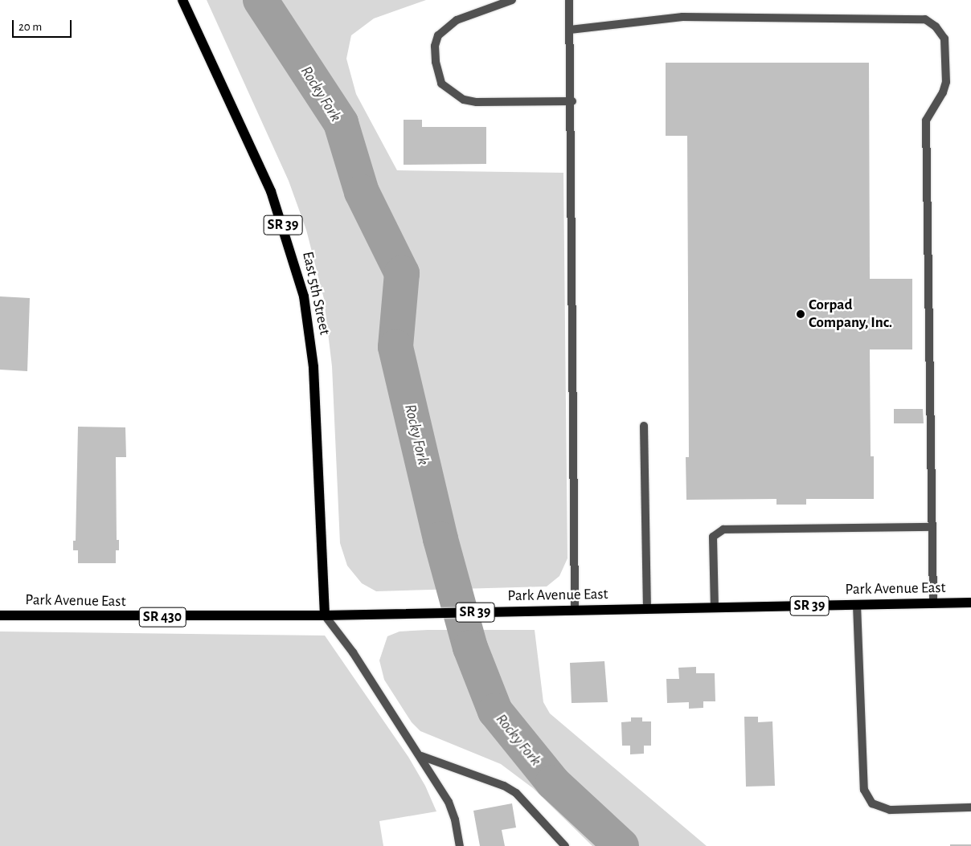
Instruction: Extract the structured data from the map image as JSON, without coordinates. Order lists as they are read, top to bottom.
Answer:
{
  "streets": {
    "main road": [
      "SR 39",
      "East 5th Street",
      "Park Avenue East",
      "SR 430"
    ]
  },
  "crossings": [
    ["East 5th Street", "Park Avenue East"]
  ],
  "water": ["Rocky Fork"],
  "places": ["Corpad Company, Inc."],
  "scale_bar": "20 m"
}
